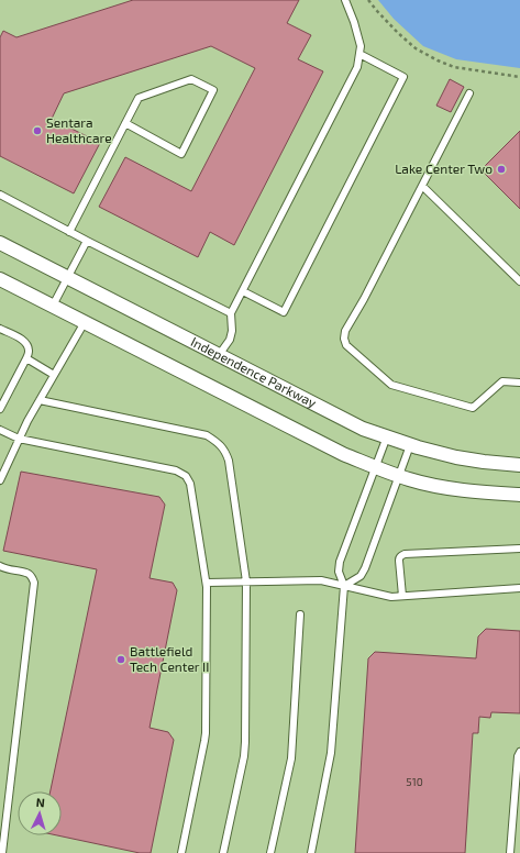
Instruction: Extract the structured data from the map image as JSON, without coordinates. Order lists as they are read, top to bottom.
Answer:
{
  "streets": {
    "street": ["Independence Parkway"]
  },
  "places": ["Sentara Healthcare", "Lake Center Two", "Battlefield Tech Center II"],
  "house_numbers": ["510"],
  "north": "top"
}
